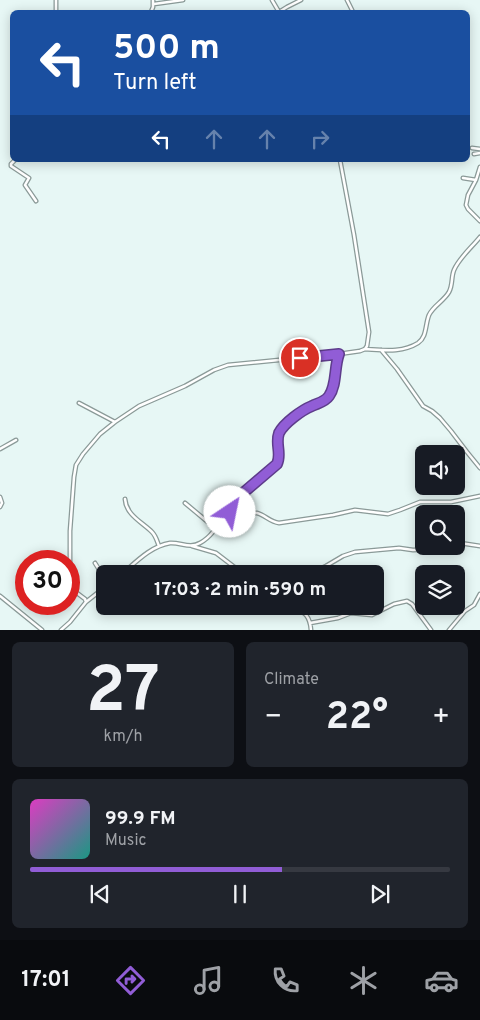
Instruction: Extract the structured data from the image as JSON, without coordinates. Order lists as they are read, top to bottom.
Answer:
{
  "page": {
    "turn": ["500 m", "Turn left"],
    "limit": "30",
    "trip": "17:03 · 2 min · 590 m",
    "tile": [
      ["27", "km/h"],
      "Climate"
    ],
    "heat": ["−", "22°", "+"],
    "song": ["99.9 FM", "Music"],
    "tabs": "17:01"
  }
}
